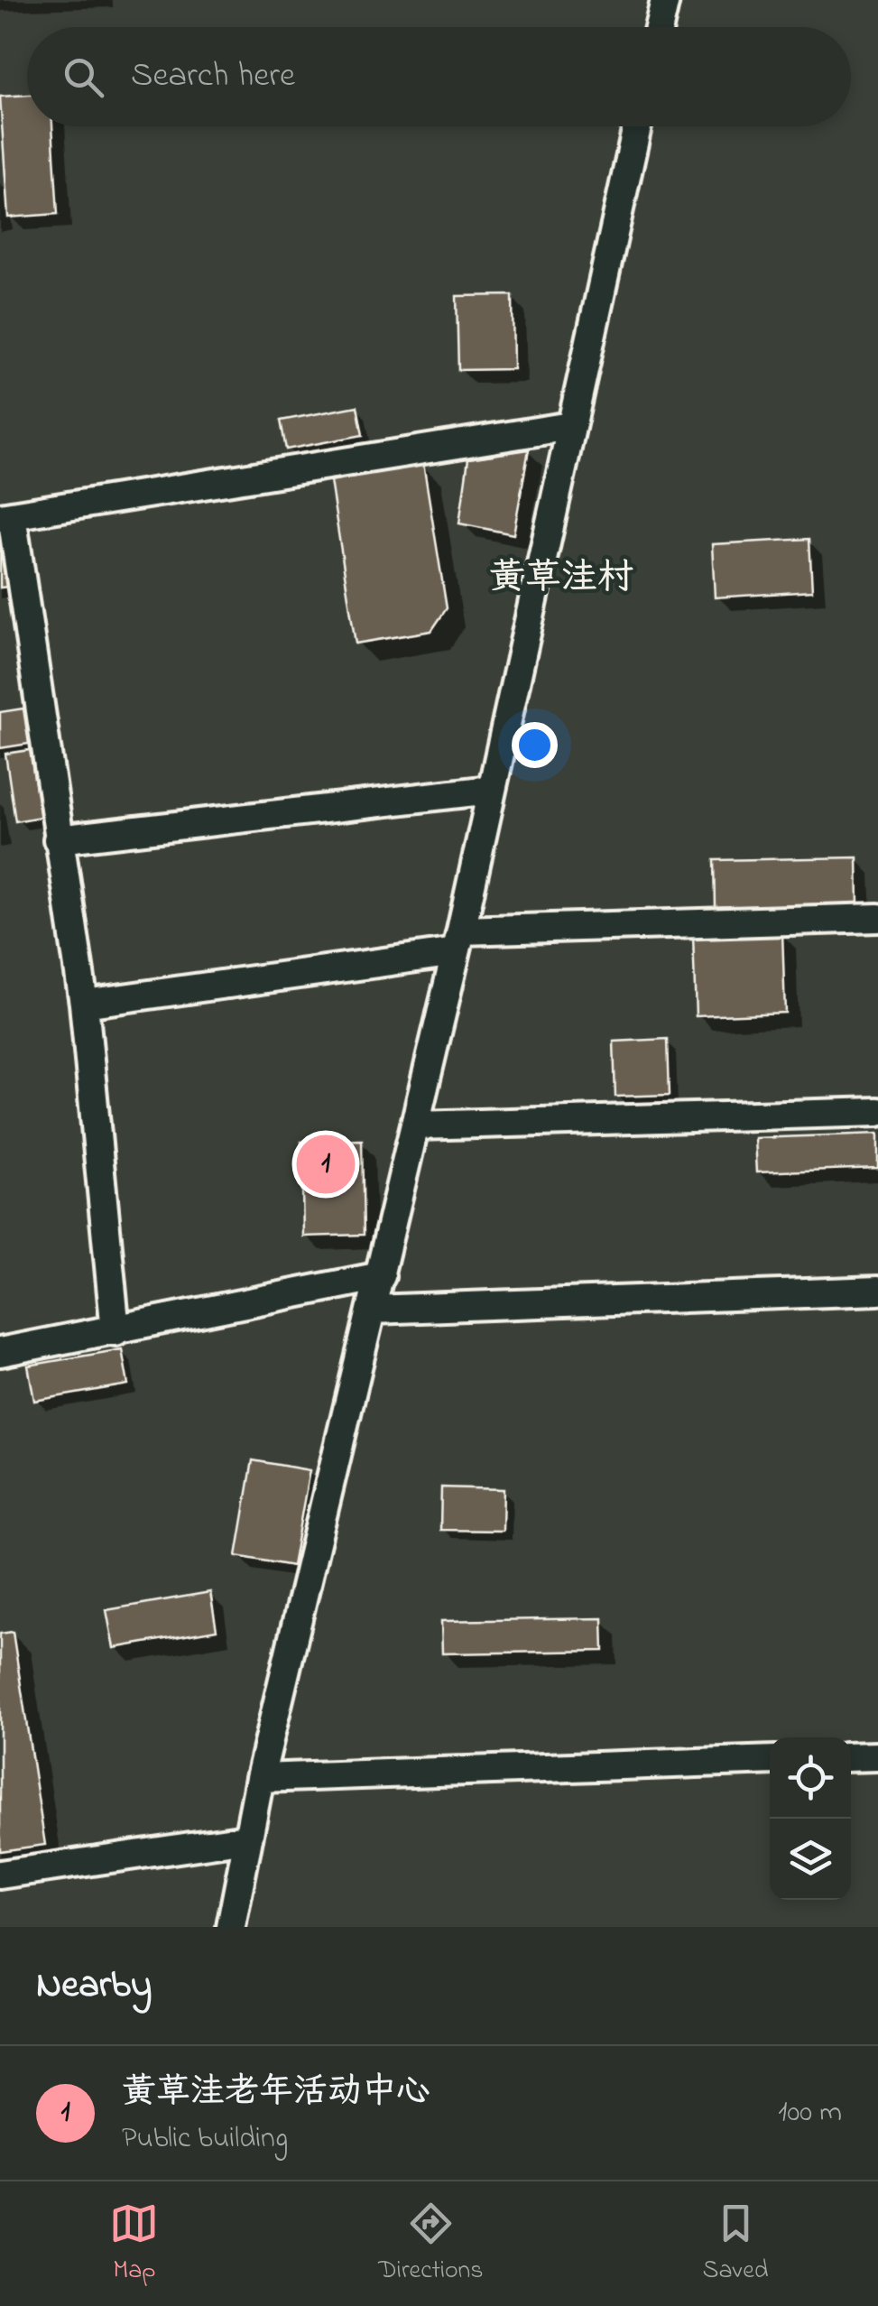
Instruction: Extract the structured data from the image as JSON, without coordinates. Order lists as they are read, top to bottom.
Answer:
{
  "districts": ["黄草洼村"],
  "page": {
    "search": "Search here",
    "pins": "1",
    "heading": "Nearby",
    "list": [
      {
        "mark": "1",
        "name": "黄草洼老年活动中心",
        "note": "Public building",
        "value": "100 m"
      }
    ],
    "nav": ["Map", "Directions", "Saved"]
  }
}
